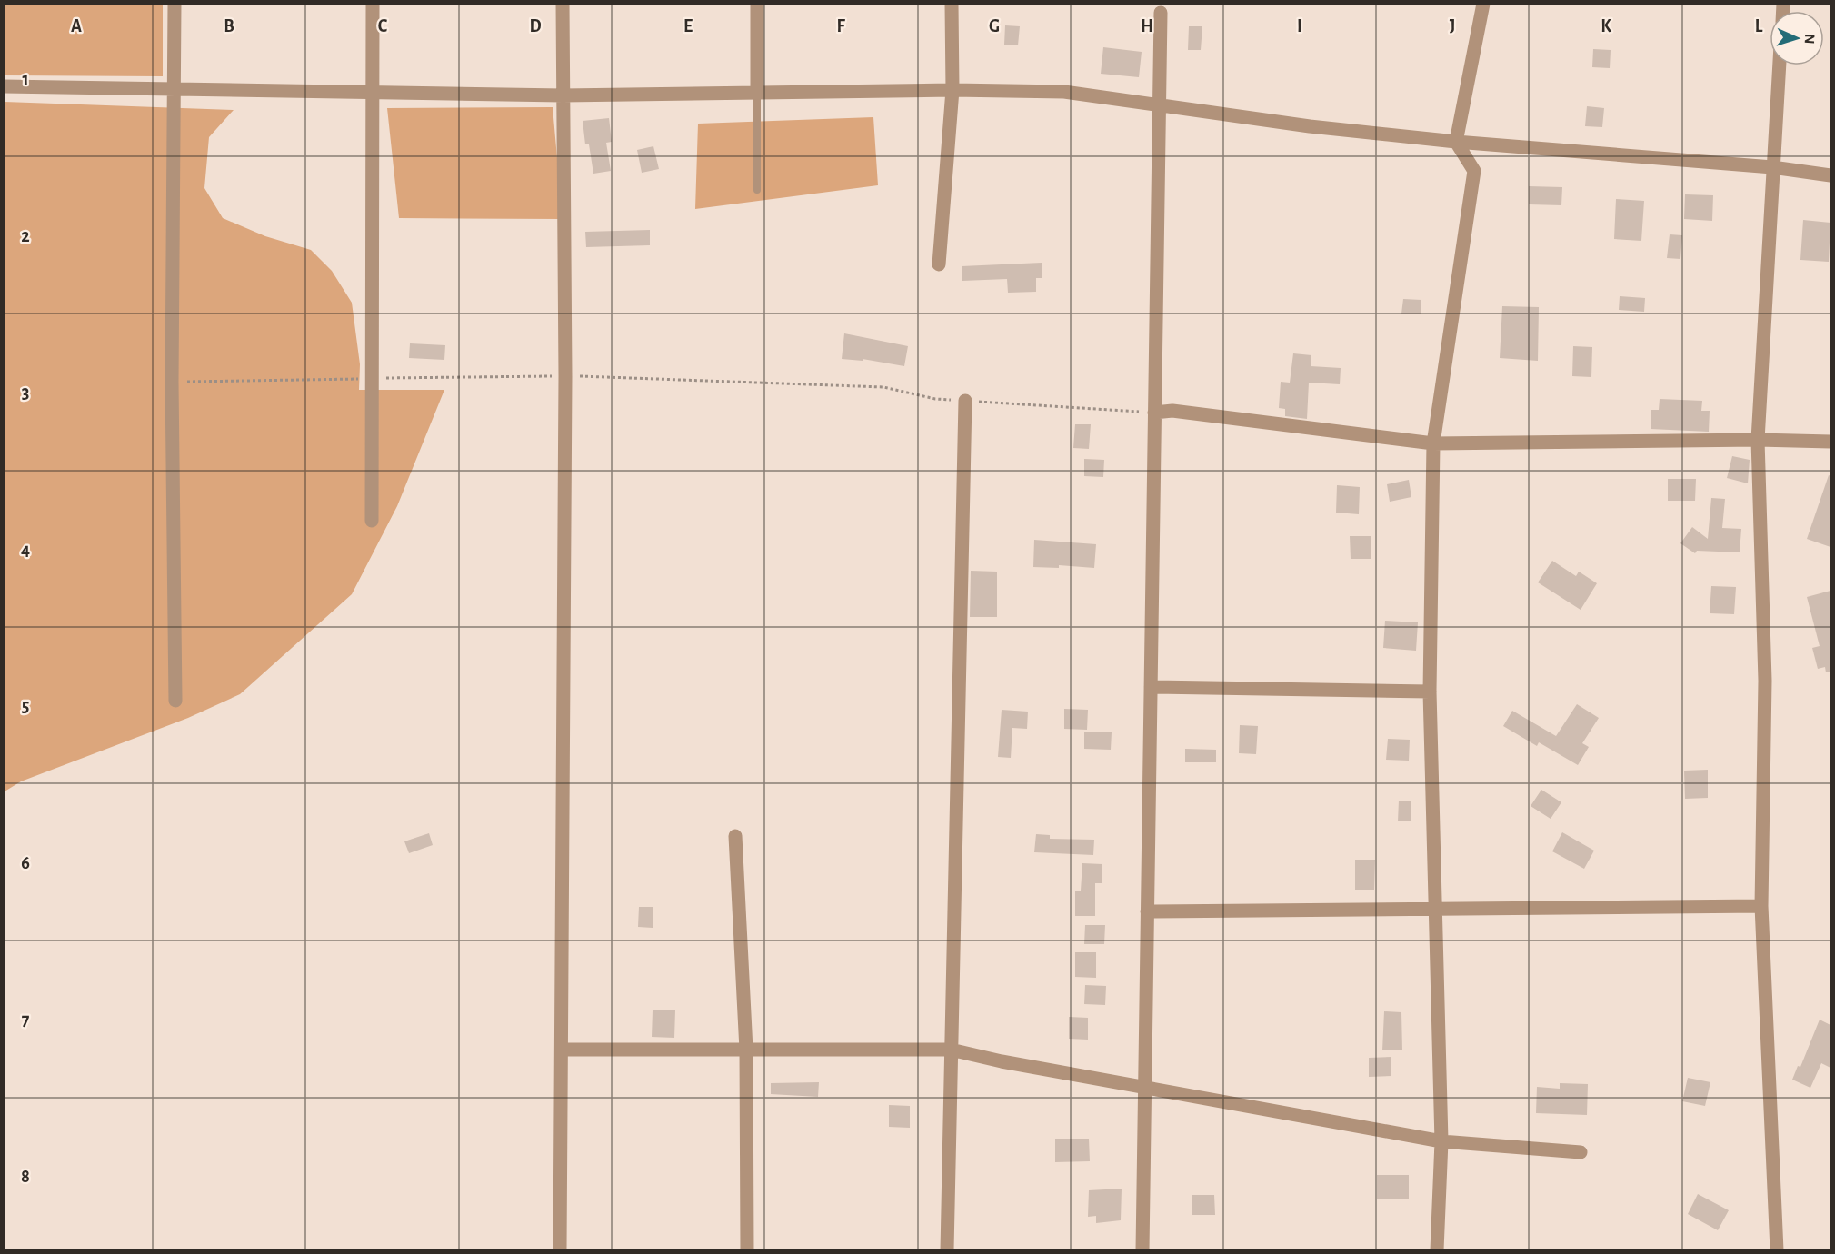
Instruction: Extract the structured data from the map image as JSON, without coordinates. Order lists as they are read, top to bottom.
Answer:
{
  "north": "right",
  "grid": {
    "columns": [
      "A",
      "B",
      "C",
      "D",
      "E",
      "F",
      "G",
      "H",
      "I",
      "J",
      "K",
      "L"
    ],
    "rows": [
      "1",
      "2",
      "3",
      "4",
      "5",
      "6",
      "7",
      "8"
    ]
  }
}
